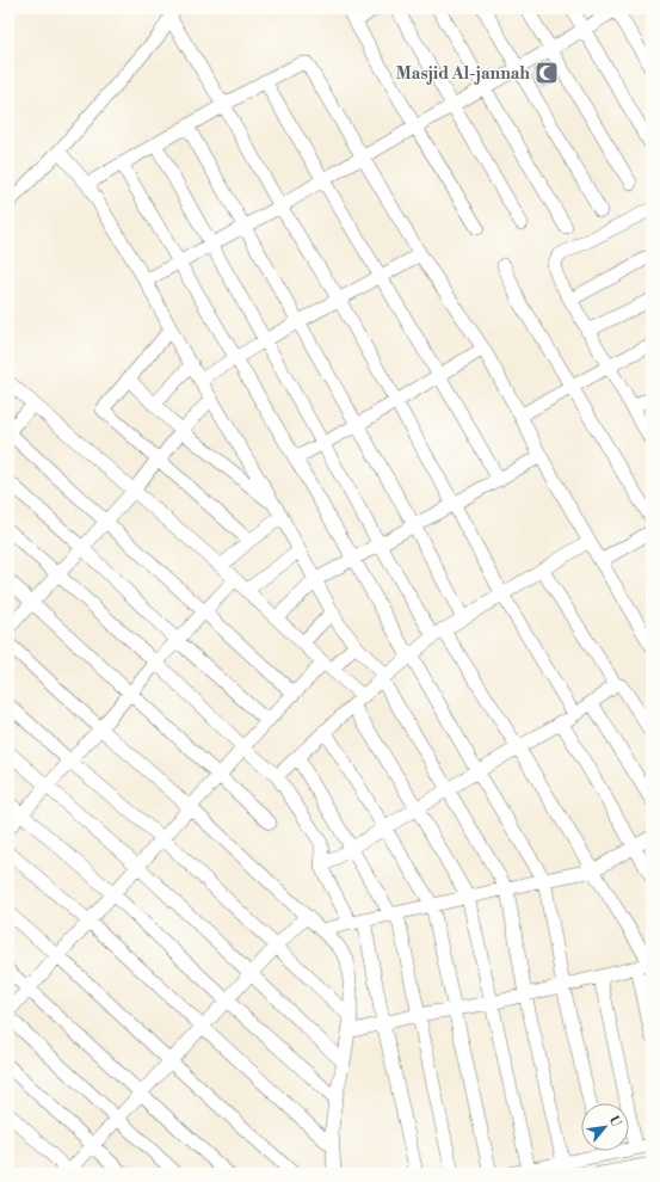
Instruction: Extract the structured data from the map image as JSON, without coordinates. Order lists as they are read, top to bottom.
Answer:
{
  "places": {
    "mosque": ["Masjid Al-jannah"]
  },
  "north": "top right"
}
